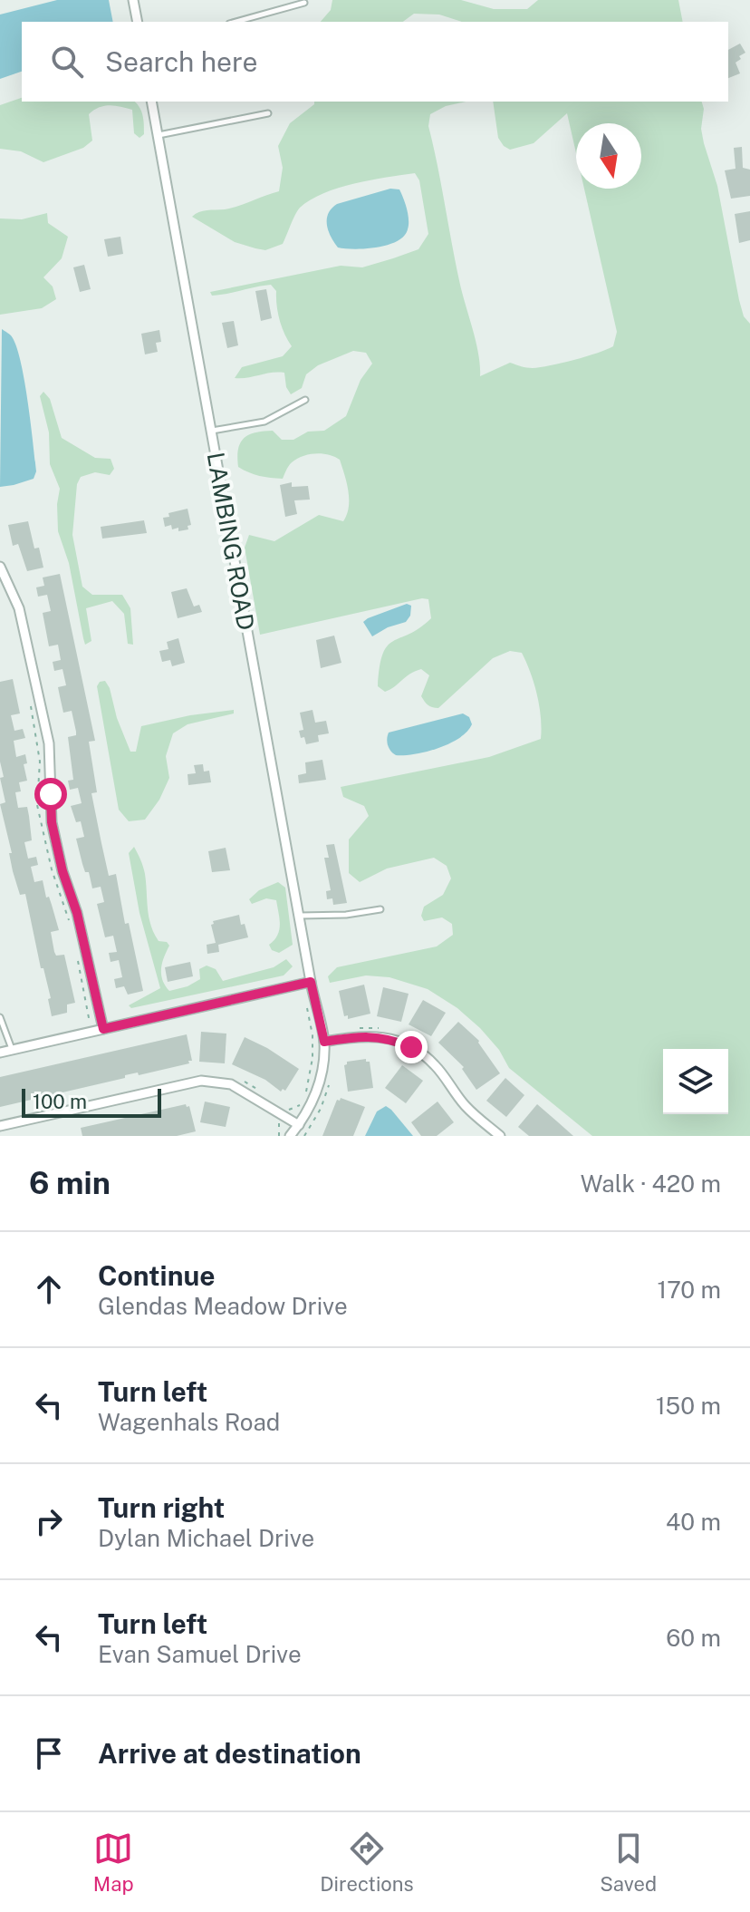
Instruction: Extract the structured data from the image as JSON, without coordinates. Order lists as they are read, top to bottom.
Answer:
{
  "streets": {
    "street": ["LAMBING ROAD"]
  },
  "scale_bar": "100 m",
  "north": "bottom",
  "page": {
    "search": "Search here",
    "scale": "100 m",
    "heading": ["6 min", "Walk · 420 m"],
    "list": [
      ["Continue", "Glendas Meadow Drive", "170 m"],
      ["Turn left", "Wagenhals Road", "150 m"],
      ["Turn right", "Dylan Michael Drive", "40 m"],
      ["Turn left", "Evan Samuel Drive", "60 m"],
      "Arrive at destination"
    ],
    "nav": ["Map", "Directions", "Saved"]
  }
}
